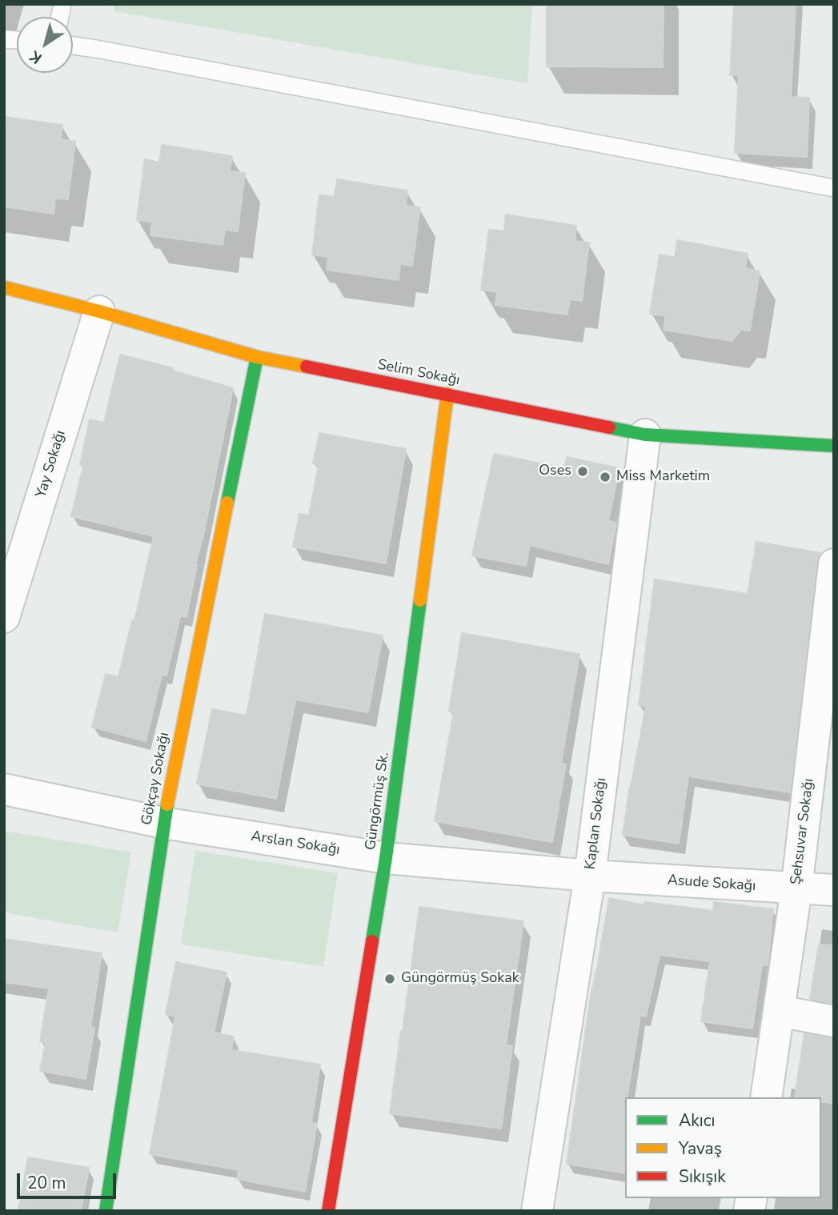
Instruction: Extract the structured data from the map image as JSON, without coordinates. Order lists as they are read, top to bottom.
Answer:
{
  "streets": {
    "street": [
      "Selim Sokağı",
      "Yay Sokağı",
      "Gökçay Sokağı",
      "Güngörmüş Sk.",
      "Kaplan Sokağı",
      "Şehsuvar Sokağı",
      "Arslan Sokağı",
      "Asude Sokağı"
    ]
  },
  "crossings": [
    ["Selim Sokağı", "Yay Sokağı"],
    ["Selim Sokağı", "Gökçay Sokağı"],
    ["Selim Sokağı", "Güngörmüş Sk."],
    ["Selim Sokağı", "Kaplan Sokağı"],
    ["Gökçay Sokağı", "Arslan Sokağı"],
    ["Güngörmüş Sk.", "Arslan Sokağı"],
    ["Kaplan Sokağı", "Arslan Sokağı"],
    ["Kaplan Sokağı", "Asude Sokağı"],
    ["Şehsuvar Sokağı", "Asude Sokağı"],
    ["Arslan Sokağı", "Asude Sokağı"]
  ],
  "places": ["Oses", "Miss Marketim", "Güngörmüş Sokak"],
  "legend": ["Akıcı", "Yavaş", "Sıkışık"],
  "scale_bar": "20 m",
  "north": "bottom left"
}
